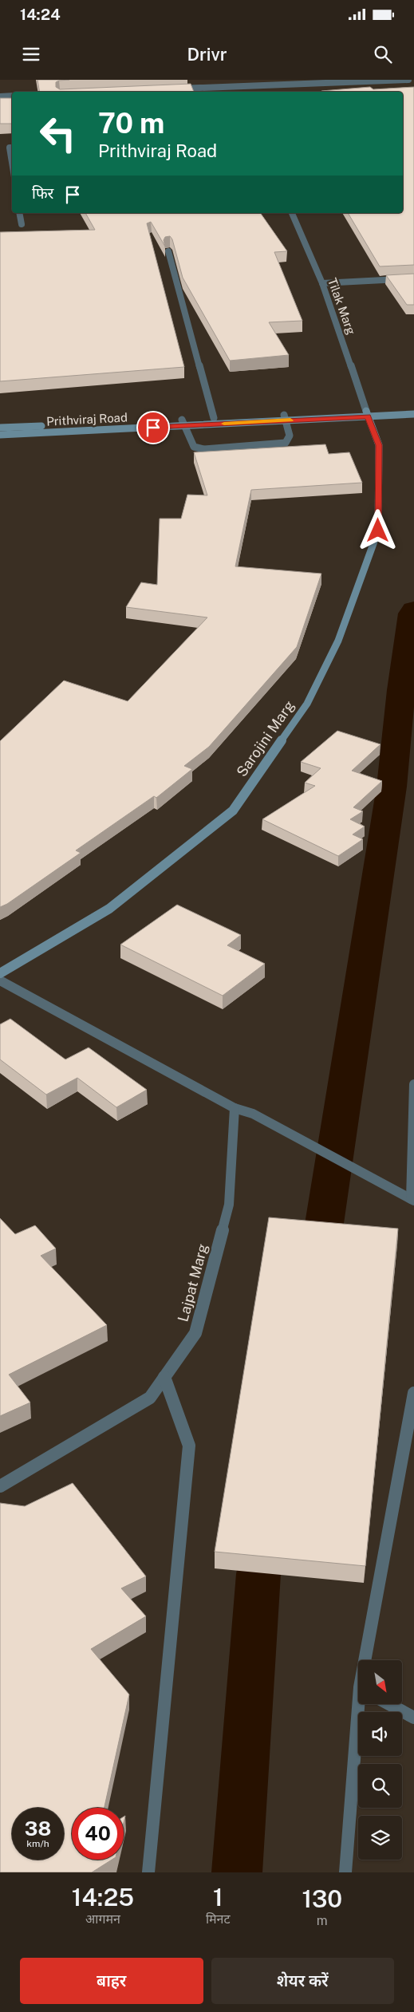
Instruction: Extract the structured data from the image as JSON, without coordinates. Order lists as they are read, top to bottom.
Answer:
{
  "streets": {
    "street": [
      "Tilak Marg",
      "Prithviraj Road",
      "Sarojini Marg",
      "Lajpat Marg"
    ]
  },
  "crossings": [
    ["Tilak Marg", "Prithviraj Road"],
    ["Tilak Marg", "Sarojini Marg"],
    ["Prithviraj Road", "Sarojini Marg"]
  ],
  "north": "bottom right",
  "page": {
    "status": "14:24",
    "header": "Drivr",
    "turn": ["70 m", "Prithviraj Road"],
    "then": "फिर",
    "speed": "38 km/h",
    "limit": "40",
    "eta": [
      "14:25",
      "आगमन",
      "1",
      "मिनट",
      "130",
      "m"
    ],
    "buttons": ["बाहर", "शेयर करें"]
  }
}
